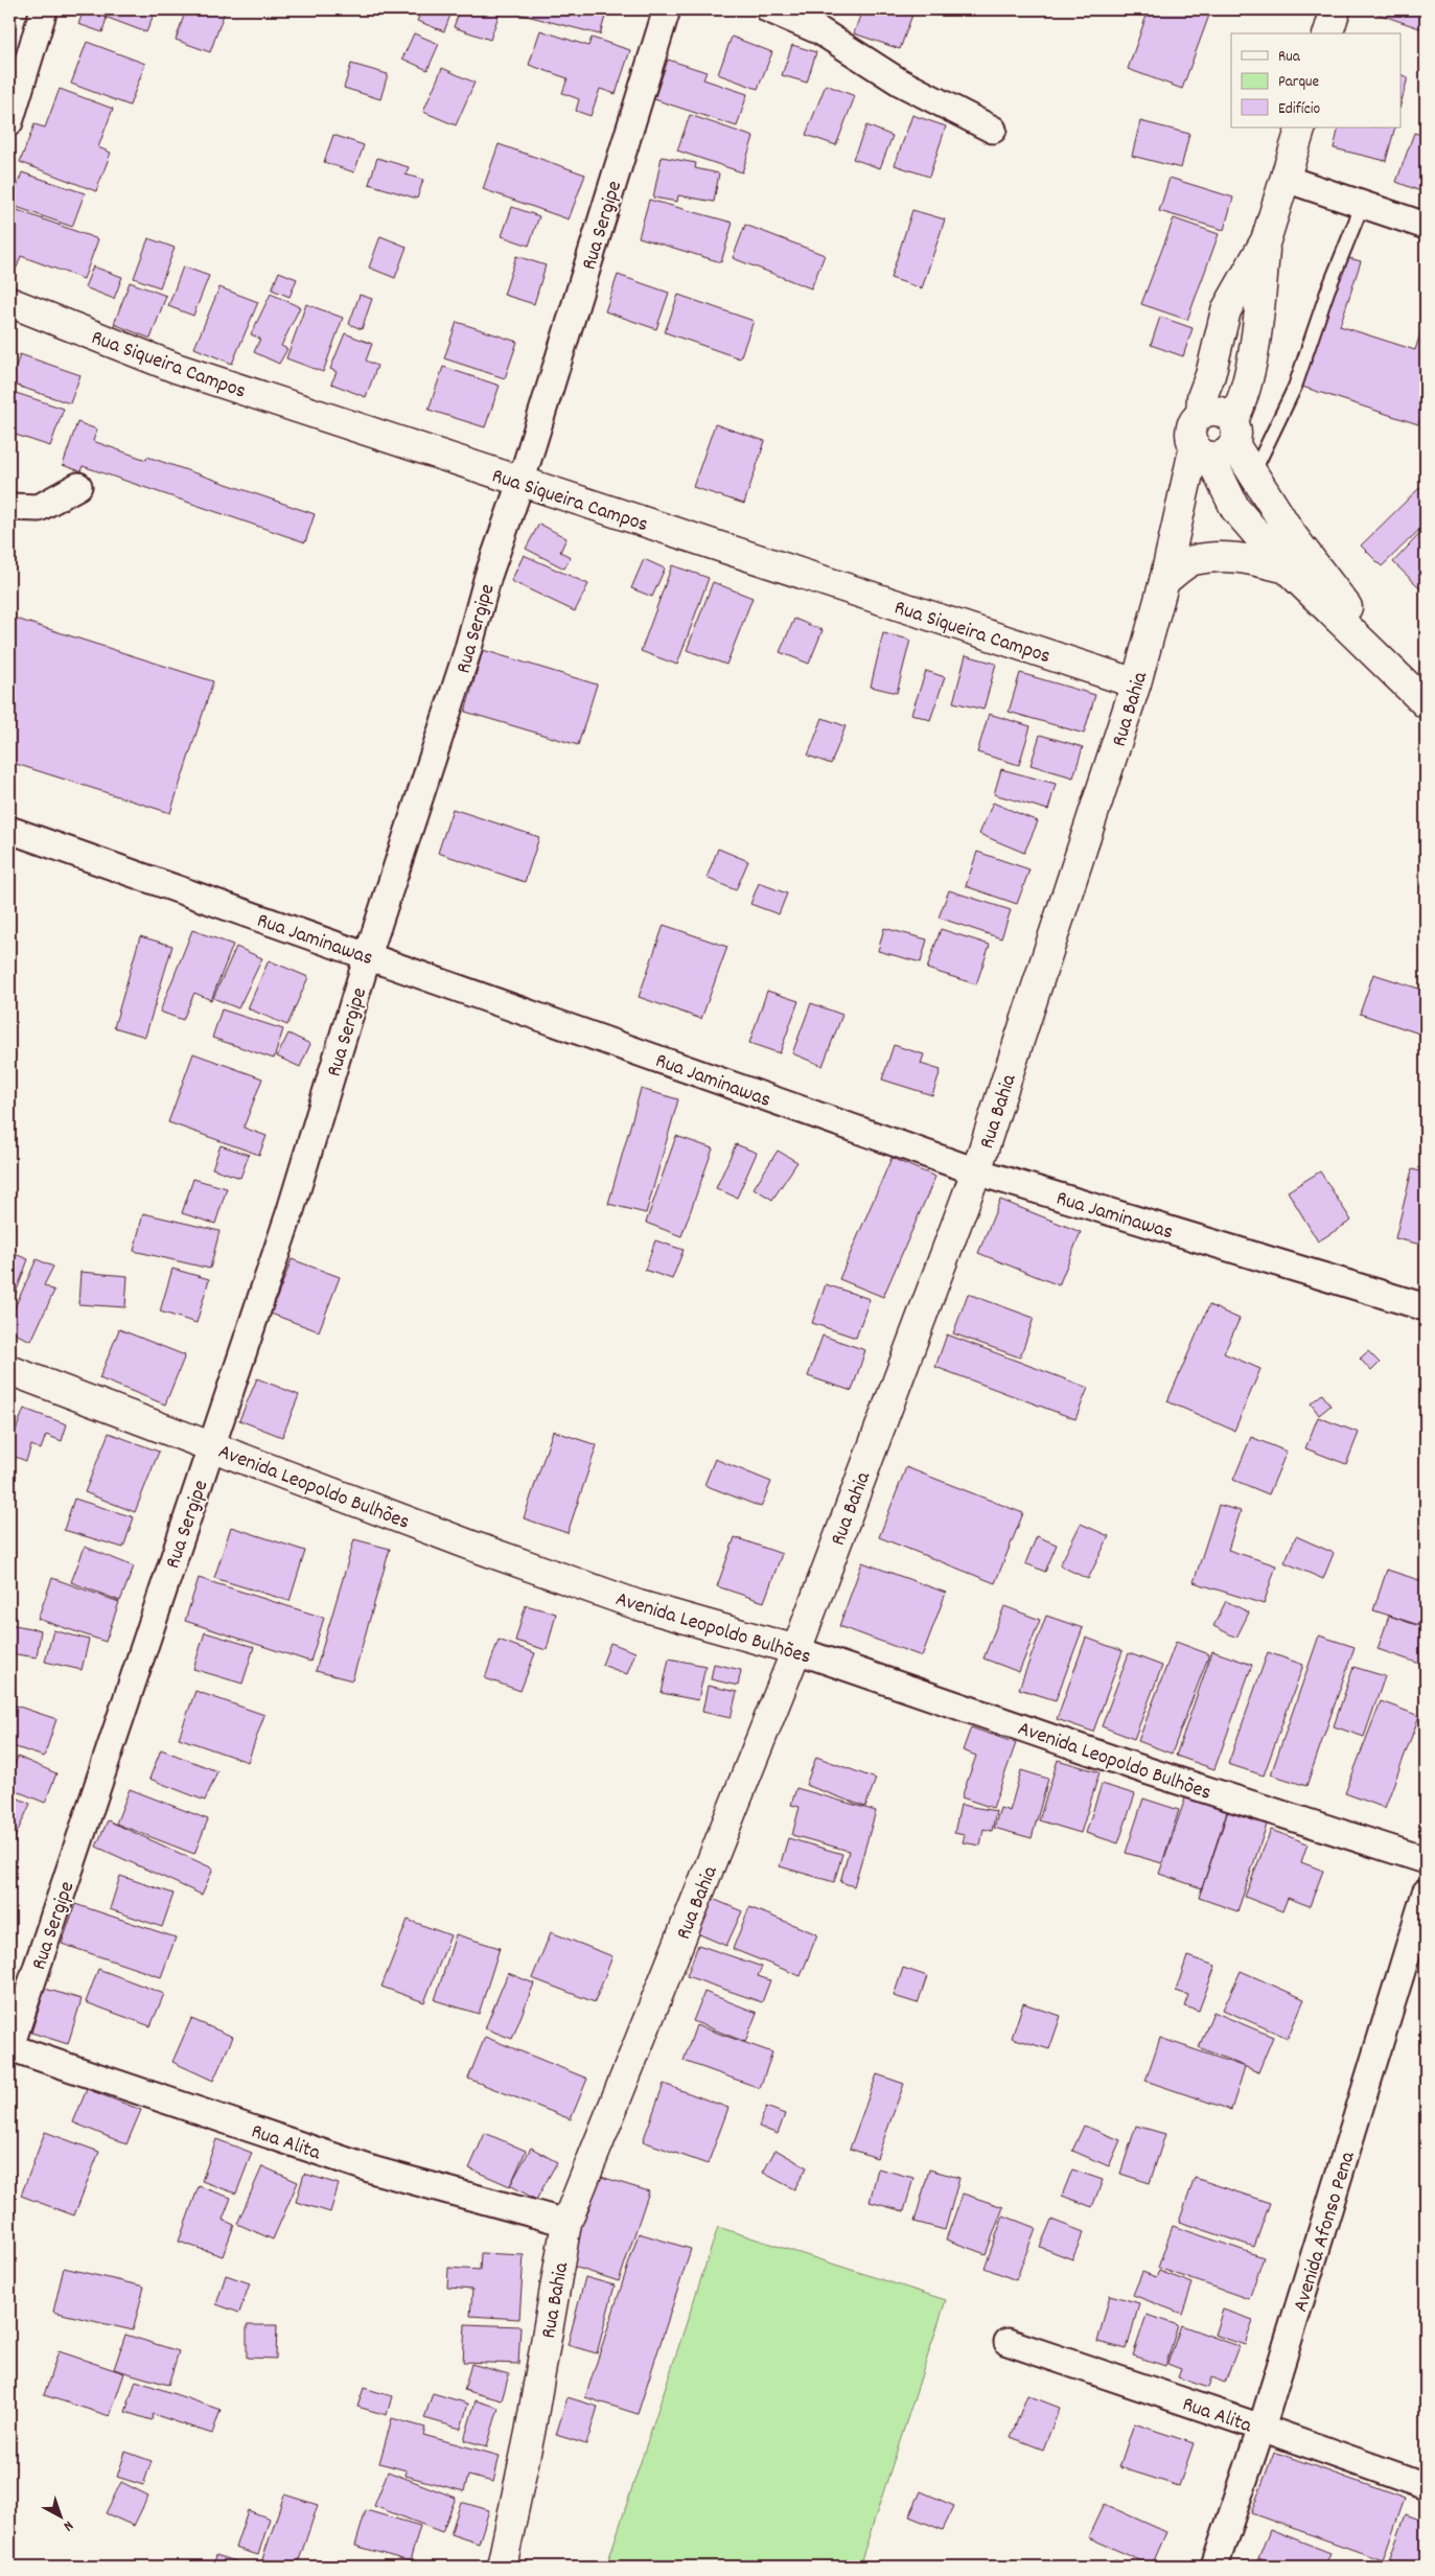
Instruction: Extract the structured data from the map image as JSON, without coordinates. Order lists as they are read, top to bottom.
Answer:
{
  "streets": {
    "street": [
      "Rua Sergipe",
      "Rua Siqueira Campos",
      "Rua Bahia",
      "Rua Jaminawas",
      "Avenida Leopoldo Bulhões",
      "Rua Alita",
      "Avenida Afonso Pena"
    ]
  },
  "crossings": [
    ["Rua Sergipe", "Rua Siqueira Campos"],
    ["Rua Sergipe", "Rua Jaminawas"],
    ["Rua Sergipe", "Avenida Leopoldo Bulhões"],
    ["Rua Sergipe", "Rua Alita"],
    ["Rua Siqueira Campos", "Rua Bahia"],
    ["Rua Bahia", "Rua Jaminawas"],
    ["Rua Bahia", "Avenida Leopoldo Bulhões"],
    ["Rua Bahia", "Rua Alita"],
    ["Rua Alita", "Avenida Afonso Pena"]
  ],
  "legend": ["Rua", "Parque", "Edifício"],
  "north": "bottom right"
}
